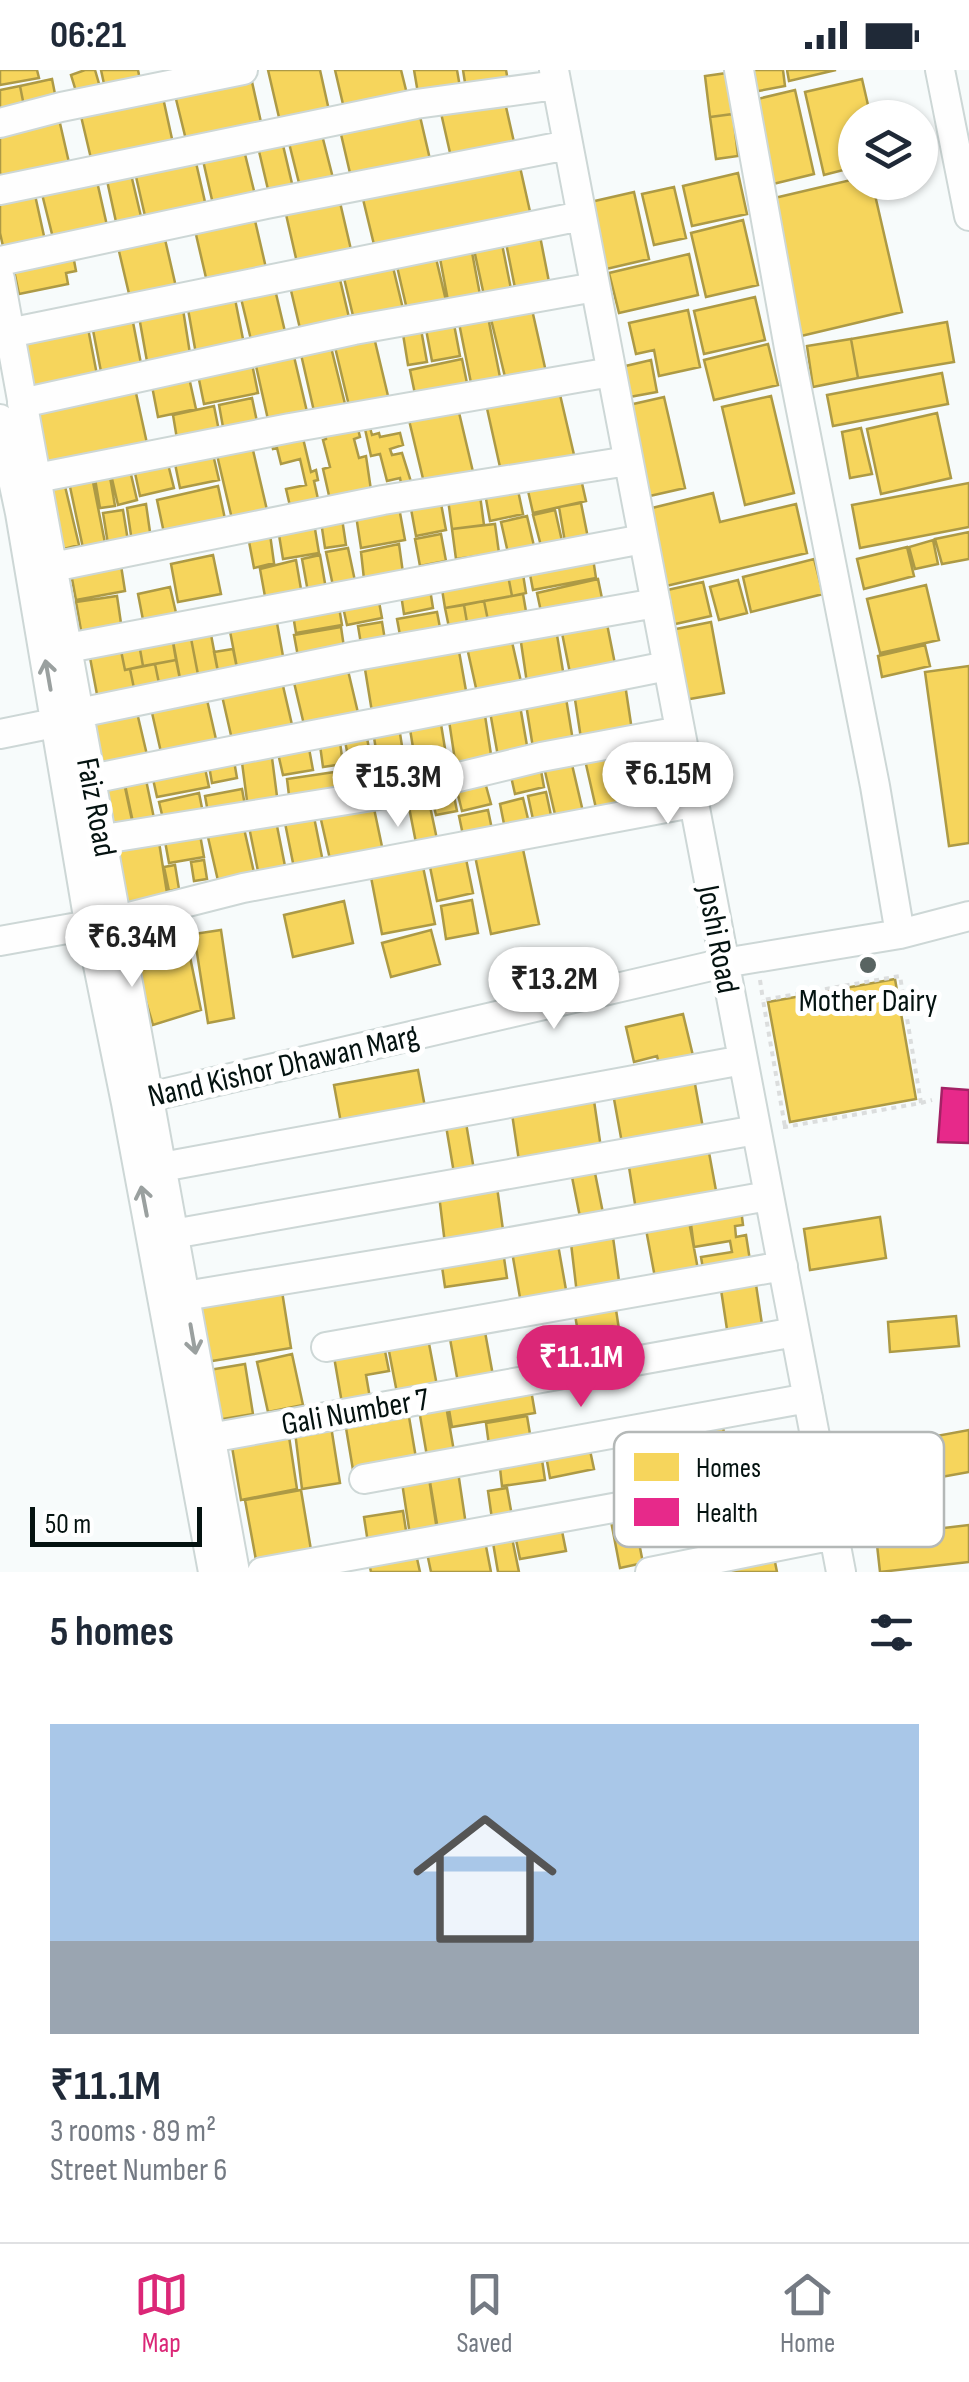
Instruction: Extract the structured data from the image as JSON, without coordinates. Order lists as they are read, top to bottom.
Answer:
{
  "streets": {
    "street": [
      "Faiz Road",
      "Joshi Road",
      "Nand Kishor Dhawan Marg",
      "Gali Number 7"
    ]
  },
  "crossings": [
    ["Joshi Road", "Nand Kishor Dhawan Marg"],
    ["Joshi Road", "Gali Number 7"]
  ],
  "places": ["Mother Dairy"],
  "legend": ["Homes", "Health"],
  "scale_bar": "50 m",
  "page": {
    "status": "06:21",
    "price": [
      "₹6.15M",
      "₹15.3M",
      "₹6.34M",
      "₹13.2M",
      "₹11.1M"
    ],
    "scale": "50 m",
    "heading": "5 homes",
    "list": [
      {
        "name": "₹11.1M",
        "note": "3 rooms · 89 m² · Street Number 6"
      }
    ],
    "tabs": ["Map", "Saved", "Home"]
  }
}
